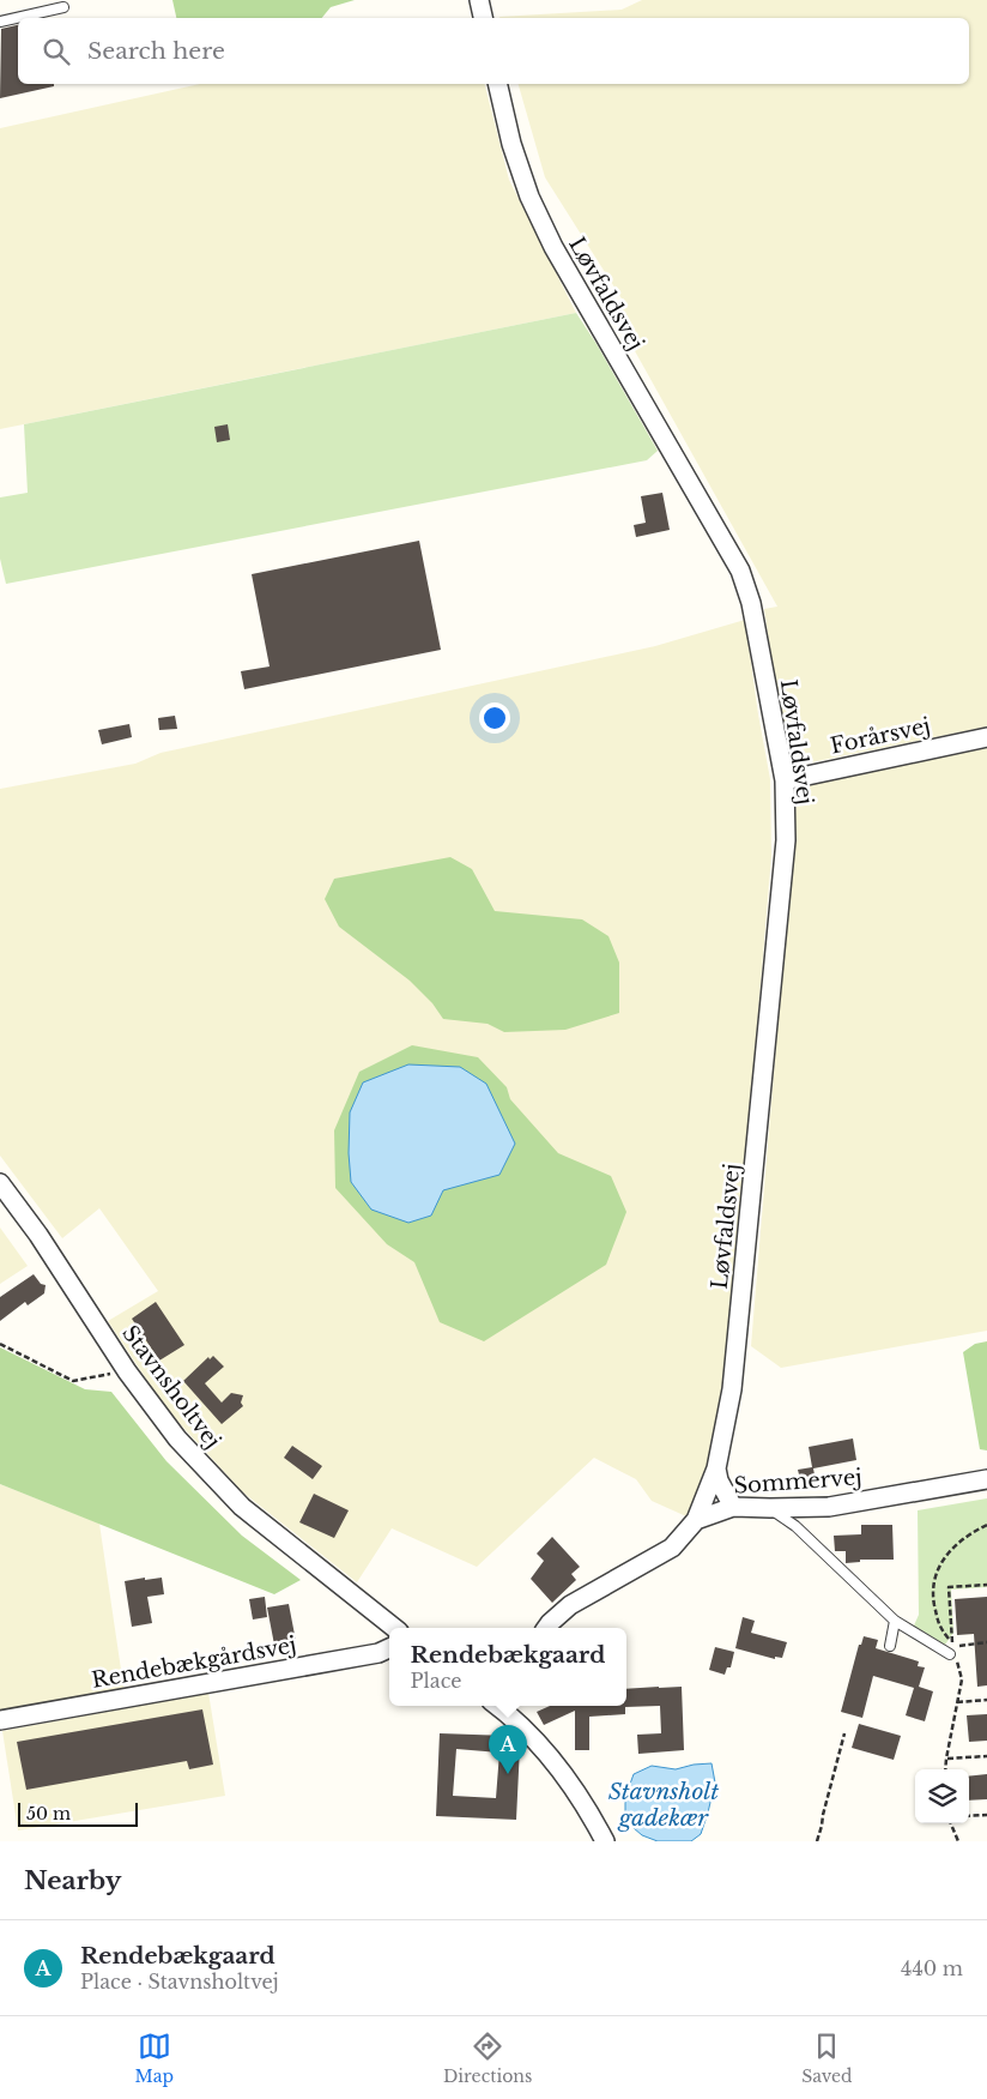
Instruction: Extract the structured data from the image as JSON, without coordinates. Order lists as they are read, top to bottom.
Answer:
{
  "streets": {
    "street": [
      "Løvfaldsvej",
      "Forårsvej",
      "Stavnsholtvej",
      "Sommervej",
      "Rendebækgårdsvej"
    ]
  },
  "crossings": [
    ["Løvfaldsvej", "Forårsvej"],
    ["Løvfaldsvej", "Sommervej"]
  ],
  "water": ["Stavnsholt gadekær"],
  "scale_bar": "50 m",
  "page": {
    "search": "Search here",
    "popup": ["Rendebækgaard", "Place"],
    "pins": "A",
    "scale": "50 m",
    "heading": "Nearby",
    "list": [
      {
        "mark": "A",
        "name": "Rendebækgaard",
        "note": "Place · Stavnsholtvej",
        "value": "440 m"
      }
    ],
    "nav": ["Map", "Directions", "Saved"]
  }
}
